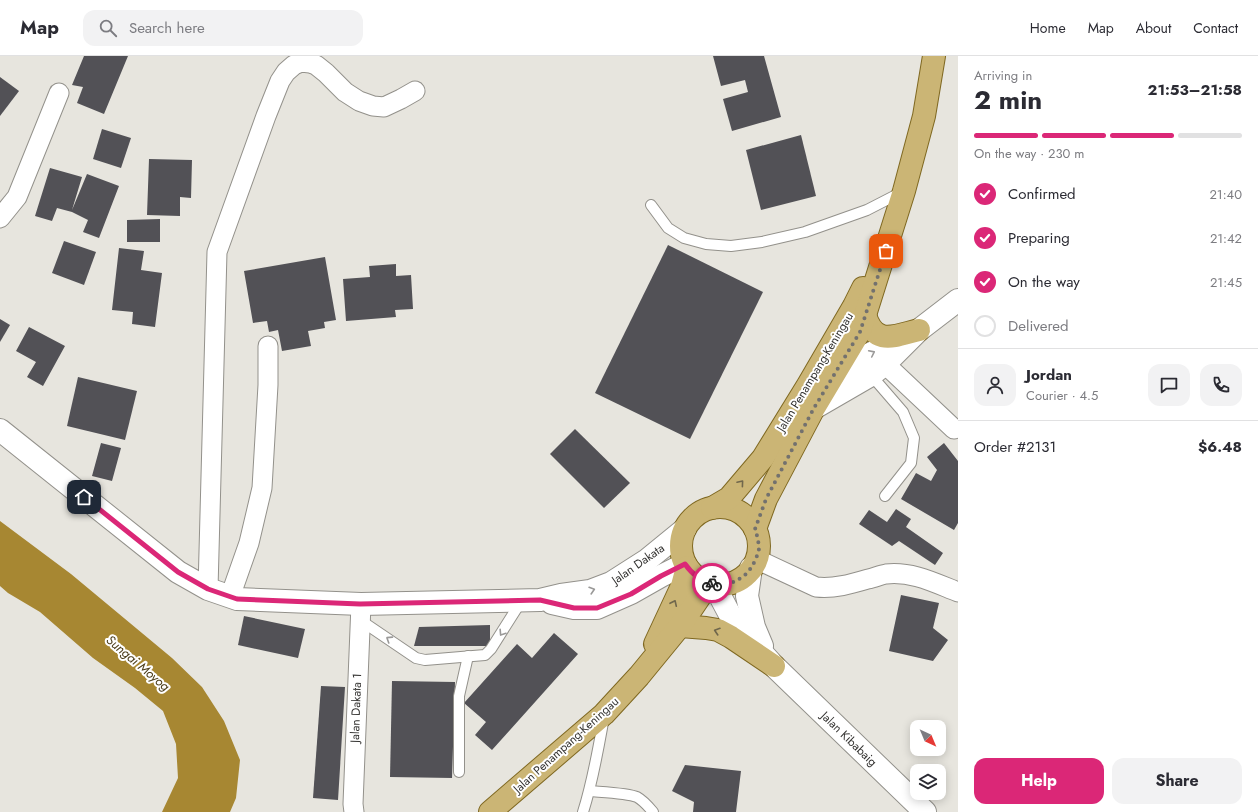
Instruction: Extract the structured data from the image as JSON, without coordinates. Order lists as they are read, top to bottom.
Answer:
{
  "streets": {
    "main road": ["Jalan Penampang-Keningau"],
    "street": ["Jalan Dakata", "Jalan Dakata 1", "Jalan Kibabaig"]
  },
  "crossings": [
    ["Jalan Penampang-Keningau", "Jalan Dakata"],
    ["Jalan Penampang-Keningau", "Jalan Kibabaig"],
    ["Jalan Dakata", "Jalan Dakata 1"],
    ["Jalan Dakata", "Jalan Kibabaig"]
  ],
  "water": ["Sungai Moyog"],
  "north": "bottom right",
  "page": {
    "header": "Map",
    "search": "Search here",
    "nav": [
      "Home",
      "Map",
      "About",
      "Contact"
    ],
    "heading": ["2 min", "Arriving in", "21:53–21:58"],
    "panel": [
      "Jordan",
      "Courier · 4.5",
      "Order #2131",
      "$6.48"
    ],
    "bar": "On the way · 230 m",
    "list": [
      ["Confirmed", "21:40"],
      ["Preparing", "21:42"],
      ["On the way", "21:45"],
      "Delivered"
    ],
    "buttons": ["Help", "Share"]
  }
}
